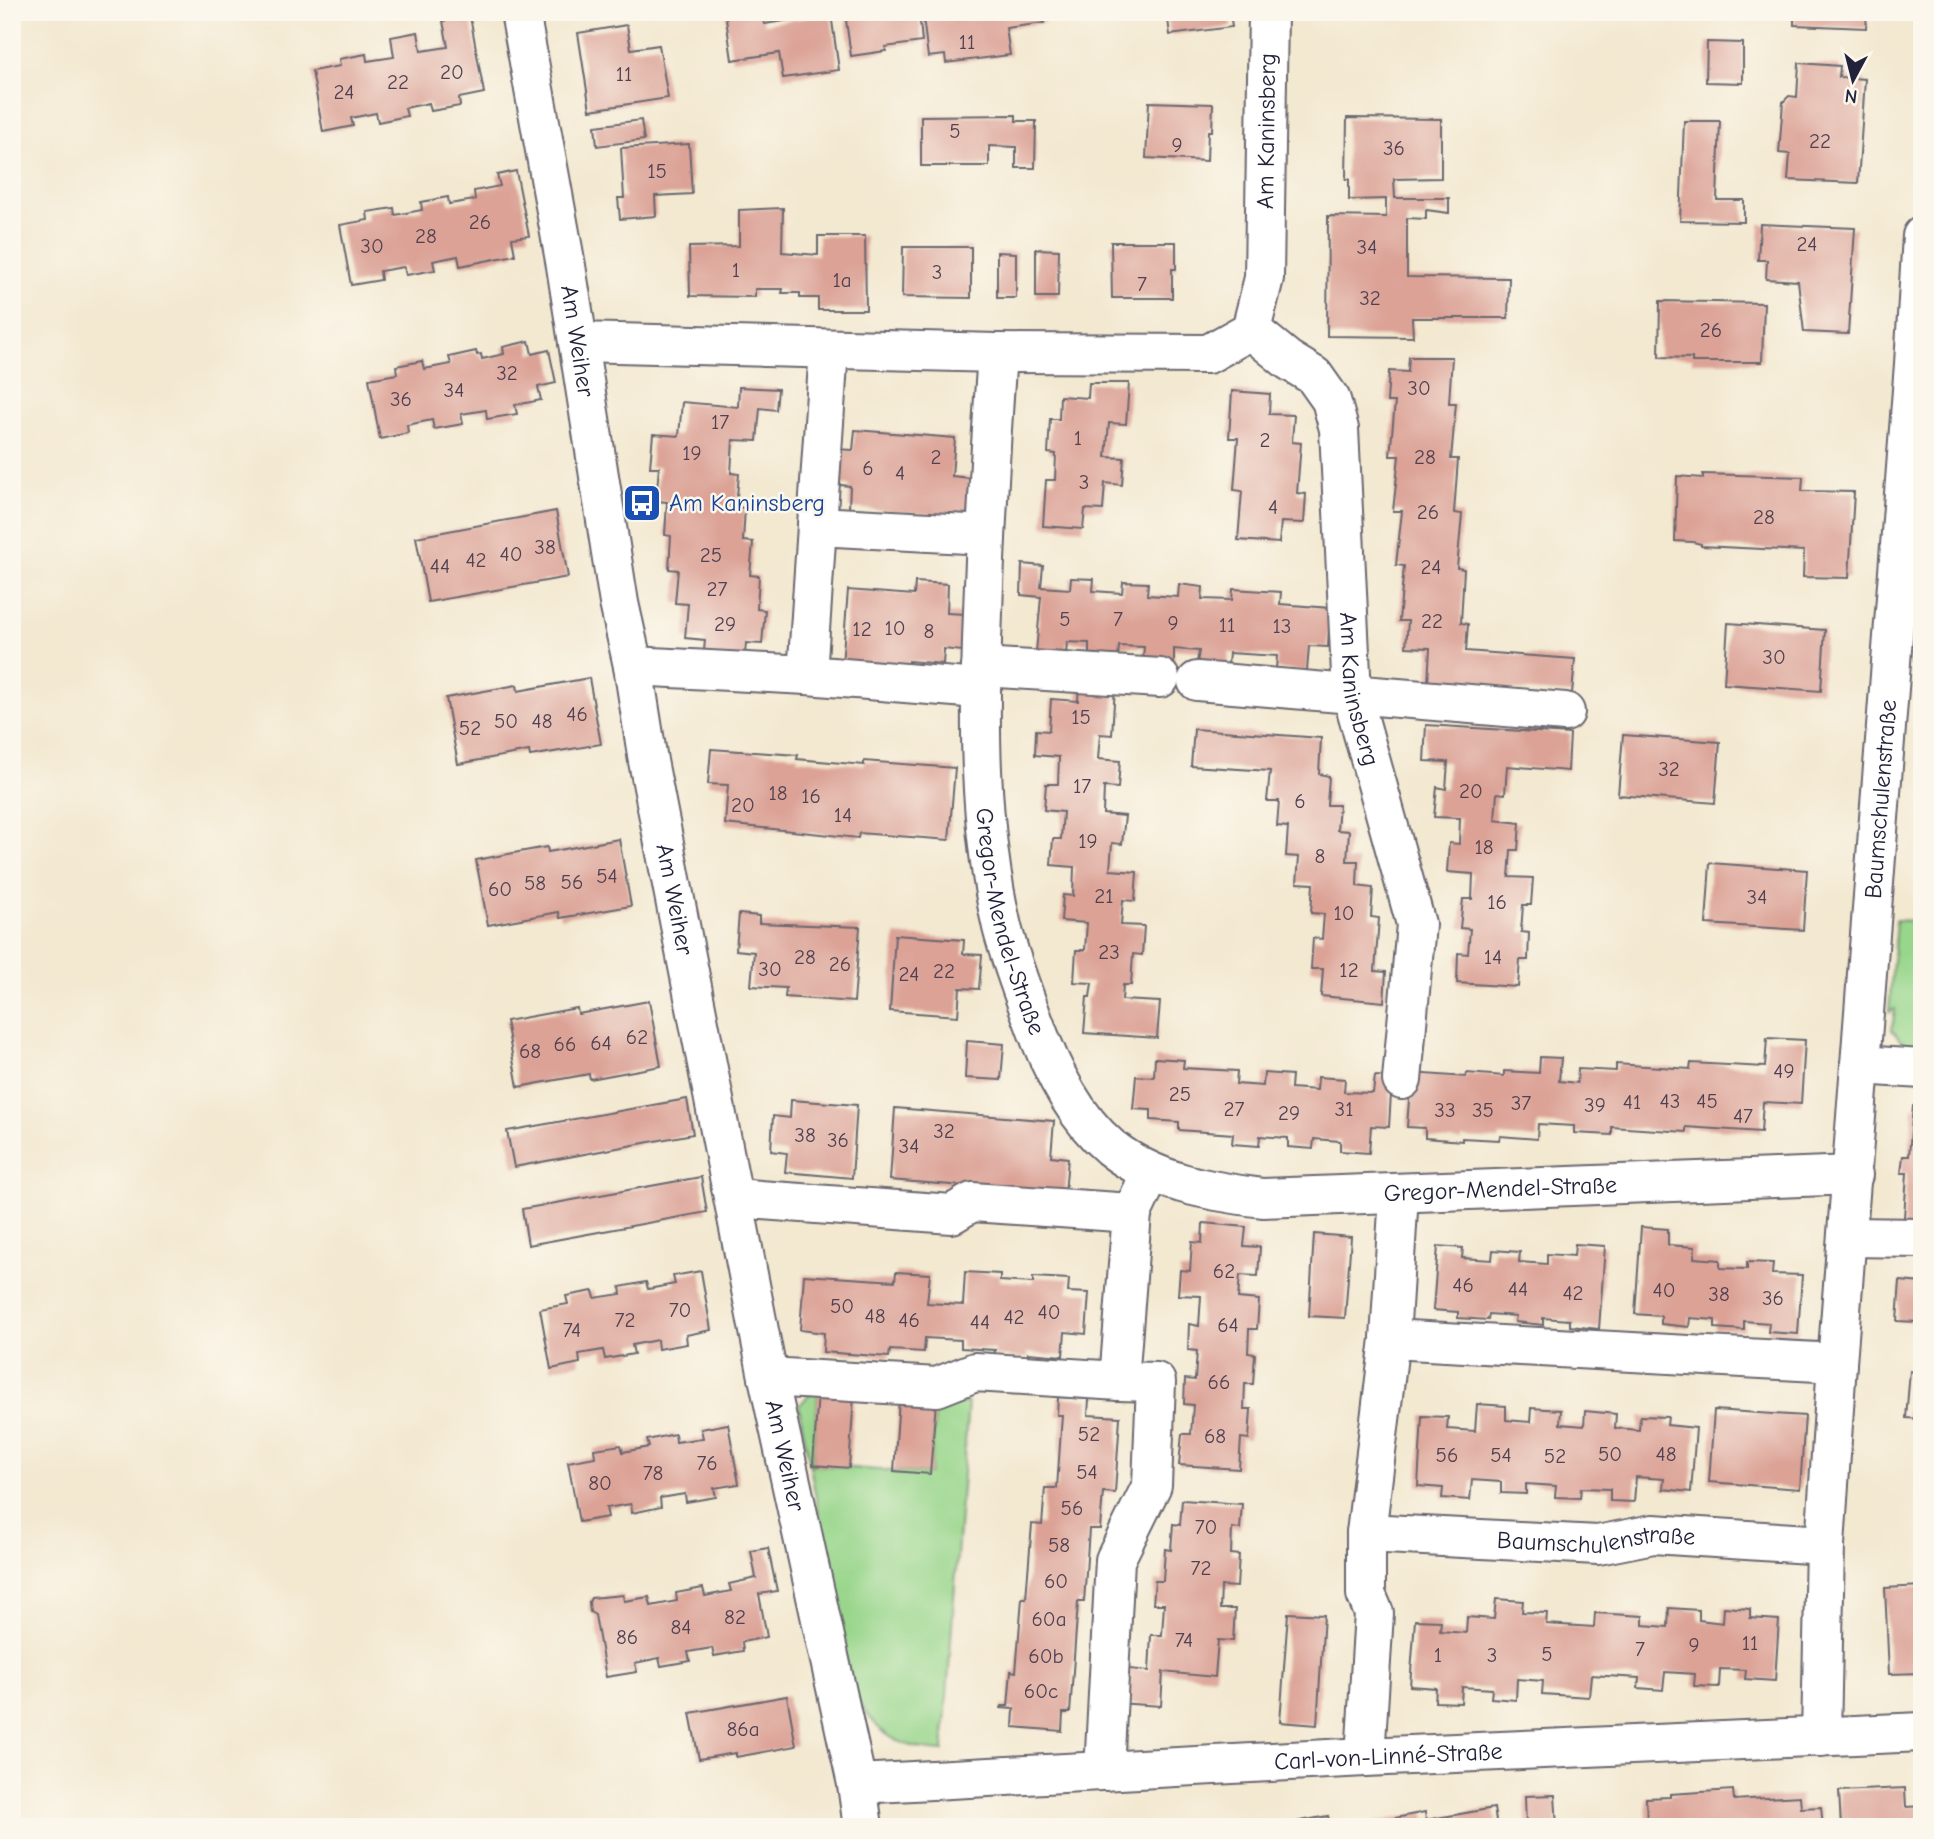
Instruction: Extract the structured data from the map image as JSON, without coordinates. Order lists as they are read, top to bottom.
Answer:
{
  "streets": {
    "street": [
      "Am Kaninsberg",
      "Am Weiher",
      "Baumschulenstraße",
      "Gregor-Mendel-Straße",
      "Carl-von-Linné-Straße"
    ]
  },
  "crossings": [
    ["Am Weiher", "Carl-von-Linné-Straße"],
    ["Baumschulenstraße", "Gregor-Mendel-Straße"],
    ["Baumschulenstraße", "Carl-von-Linné-Straße"]
  ],
  "places": {
    "bus stop": ["Am Kaninsberg"]
  },
  "house_numbers": [
    "11",
    "20",
    "11",
    "22",
    "24",
    "5",
    "22",
    "9",
    "36",
    "15",
    "26",
    "28",
    "24",
    "30",
    "34",
    "1",
    "3",
    "1a",
    "7",
    "32",
    "26",
    "32",
    "30",
    "34",
    "36",
    "17",
    "1",
    "2",
    "19",
    "2",
    "28",
    "6",
    "4",
    "3",
    "4",
    "26",
    "28",
    "38",
    "40",
    "25",
    "42",
    "44",
    "24",
    "27",
    "5",
    "7",
    "22",
    "9",
    "29",
    "11",
    "13",
    "10",
    "12",
    "8",
    "30",
    "46",
    "15",
    "50",
    "48",
    "52",
    "32",
    "17",
    "20",
    "18",
    "16",
    "6",
    "20",
    "14",
    "19",
    "18",
    "8",
    "54",
    "56",
    "58",
    "60",
    "21",
    "34",
    "16",
    "10",
    "23",
    "28",
    "14",
    "26",
    "30",
    "12",
    "22",
    "24",
    "62",
    "64",
    "66",
    "68",
    "49",
    "25",
    "43",
    "45",
    "41",
    "37",
    "39",
    "27",
    "31",
    "33",
    "35",
    "29",
    "47",
    "32",
    "38",
    "36",
    "34",
    "62",
    "46",
    "44",
    "40",
    "42",
    "38",
    "36",
    "50",
    "70",
    "40",
    "48",
    "42",
    "72",
    "46",
    "44",
    "64",
    "74",
    "66",
    "52",
    "68",
    "50",
    "48",
    "56",
    "54",
    "52",
    "76",
    "54",
    "78",
    "80",
    "56",
    "70",
    "58",
    "72",
    "60",
    "82",
    "60a",
    "84",
    "86",
    "74",
    "11",
    "9",
    "7",
    "5",
    "1",
    "3",
    "60b",
    "60c",
    "86a"
  ],
  "north": "bottom"
}
